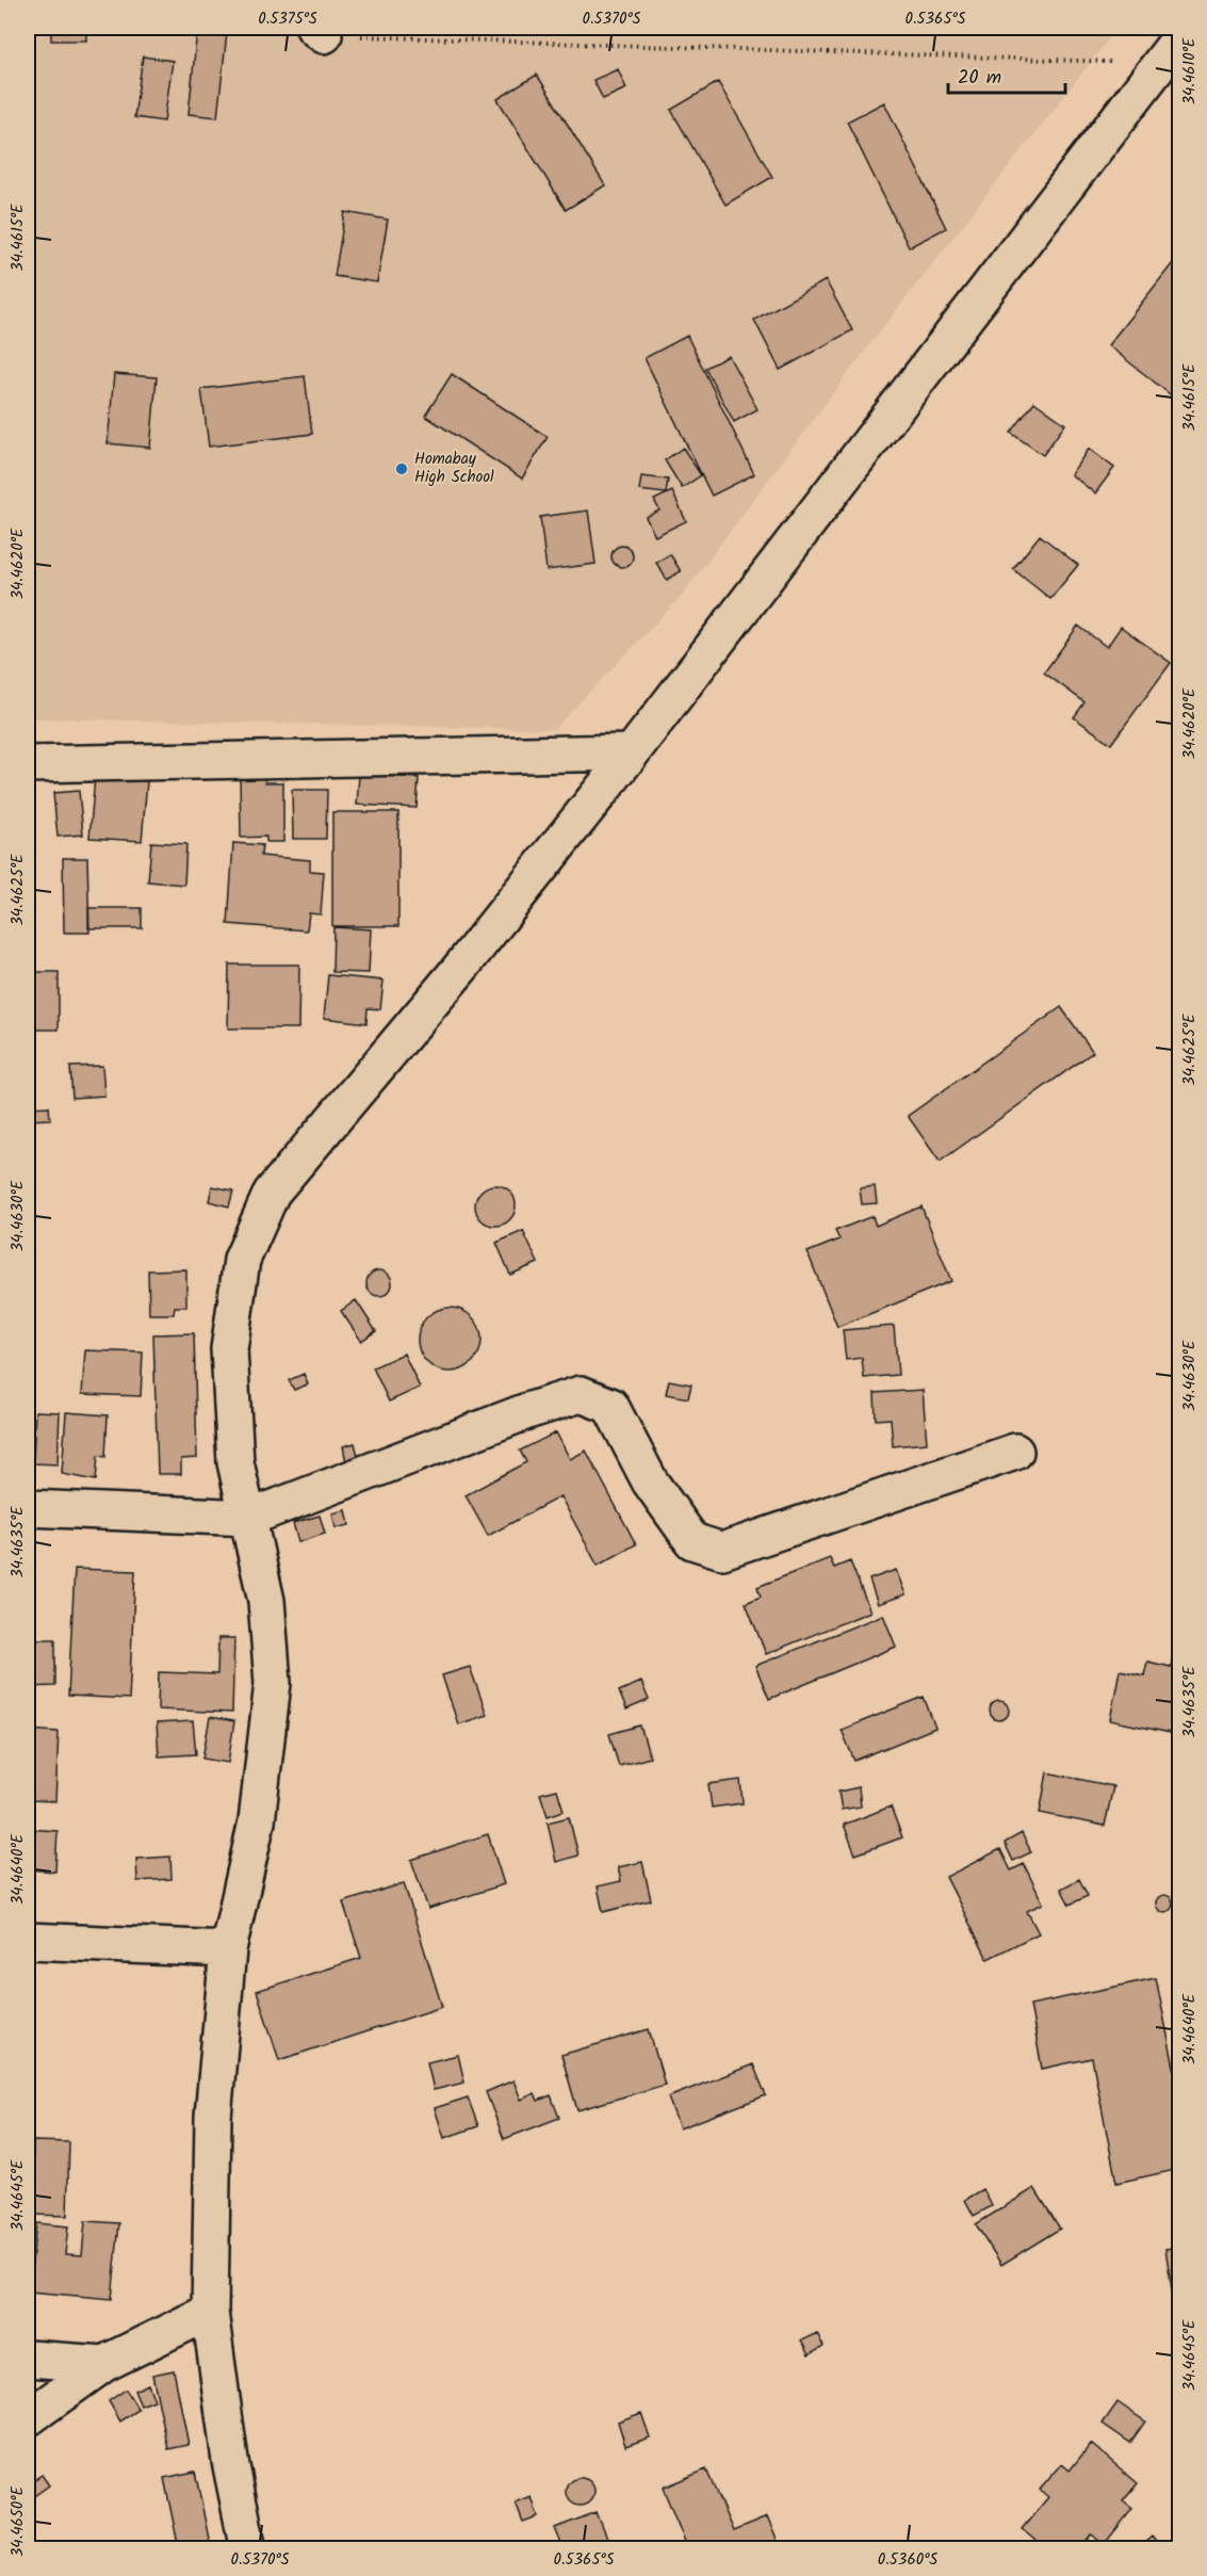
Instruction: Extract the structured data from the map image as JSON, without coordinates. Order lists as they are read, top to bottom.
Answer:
{
  "places": ["Homabay High School"],
  "scale_bar": "20 m",
  "coordinates": [
    "0.5375°S",
    "0.5370°S",
    "0.5365°S",
    "34.4610°E",
    "34.4615°E",
    "34.4620°E",
    "34.4625°E",
    "34.4630°E",
    "34.4635°E",
    "34.4640°E",
    "34.4645°E",
    "34.4650°E",
    "0.5360°S"
  ]
}
